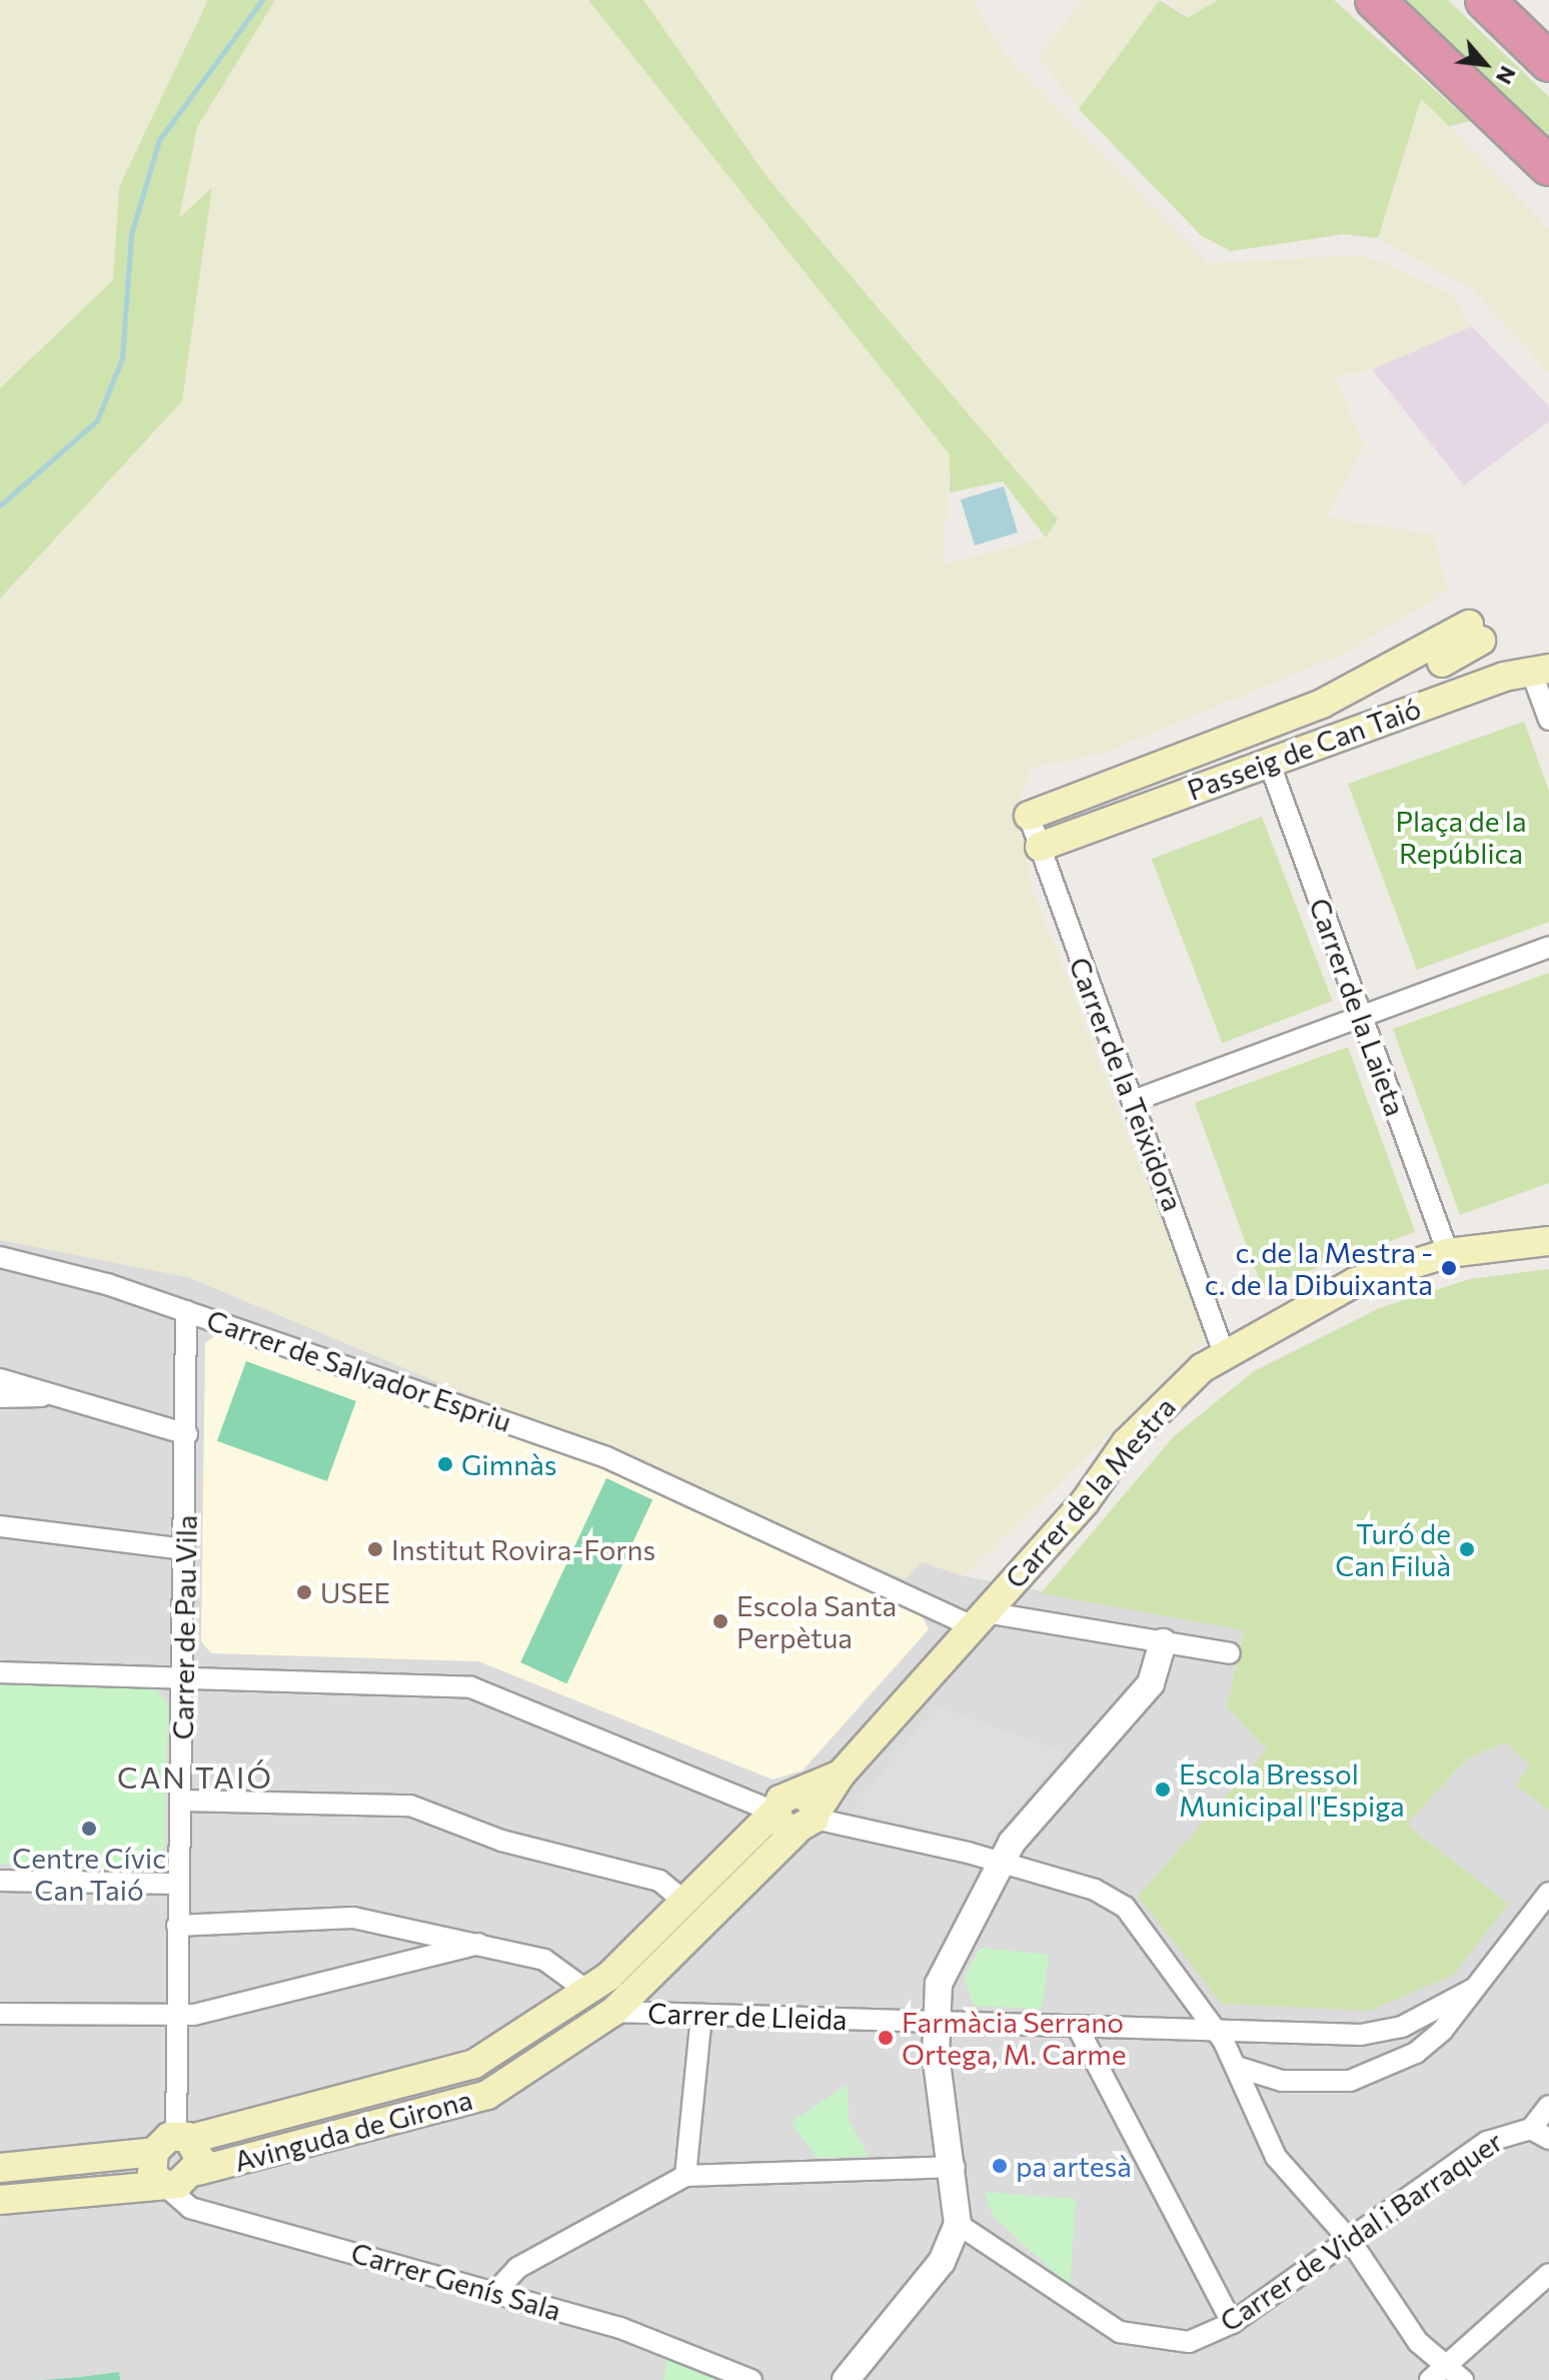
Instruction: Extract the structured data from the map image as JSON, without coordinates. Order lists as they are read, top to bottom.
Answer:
{
  "streets": {
    "main road": ["Passeig de Can Taió", "Carrer de la Mestra", "Avinguda de Girona"],
    "street": [
      "Carrer de la Laieta",
      "Carrer de la Teixidora",
      "Carrer de Salvador Espriu",
      "Carrer de Pau Vila",
      "Carrer de Lleida",
      "Carrer de Vidal i Barraquer",
      "Carrer Genís Sala"
    ]
  },
  "crossings": [
    ["Passeig de Can Taió", "Carrer de la Laieta"],
    ["Passeig de Can Taió", "Carrer de la Teixidora"],
    ["Carrer de la Laieta", "Carrer de la Mestra"],
    ["Carrer de la Teixidora", "Carrer de la Mestra"],
    ["Carrer de Salvador Espriu", "Carrer de la Mestra"],
    ["Carrer de Salvador Espriu", "Carrer de Pau Vila"],
    ["Carrer de Salvador Espriu", "Avinguda de Girona"],
    ["Carrer de la Mestra", "Avinguda de Girona"],
    ["Carrer de Pau Vila", "Avinguda de Girona"],
    ["Carrer de Lleida", "Avinguda de Girona"],
    ["Avinguda de Girona", "Carrer Genís Sala"]
  ],
  "districts": ["CAN TAIÓ"],
  "parks": ["Plaça de la República"],
  "places": [
    "c. de la Mestra - c. de la Dibuixanta",
    "Gimnàs",
    "Institut Rovira-Forns",
    "Turó de Can Filuà",
    "USEE",
    "Escola Santa Perpètua",
    "Escola Bressol Municipal l'Espiga",
    "Centre Cívic Can Taió",
    "Farmàcia Serrano Ortega, M. Carme",
    "pa artesà"
  ],
  "north": "bottom right"
}
